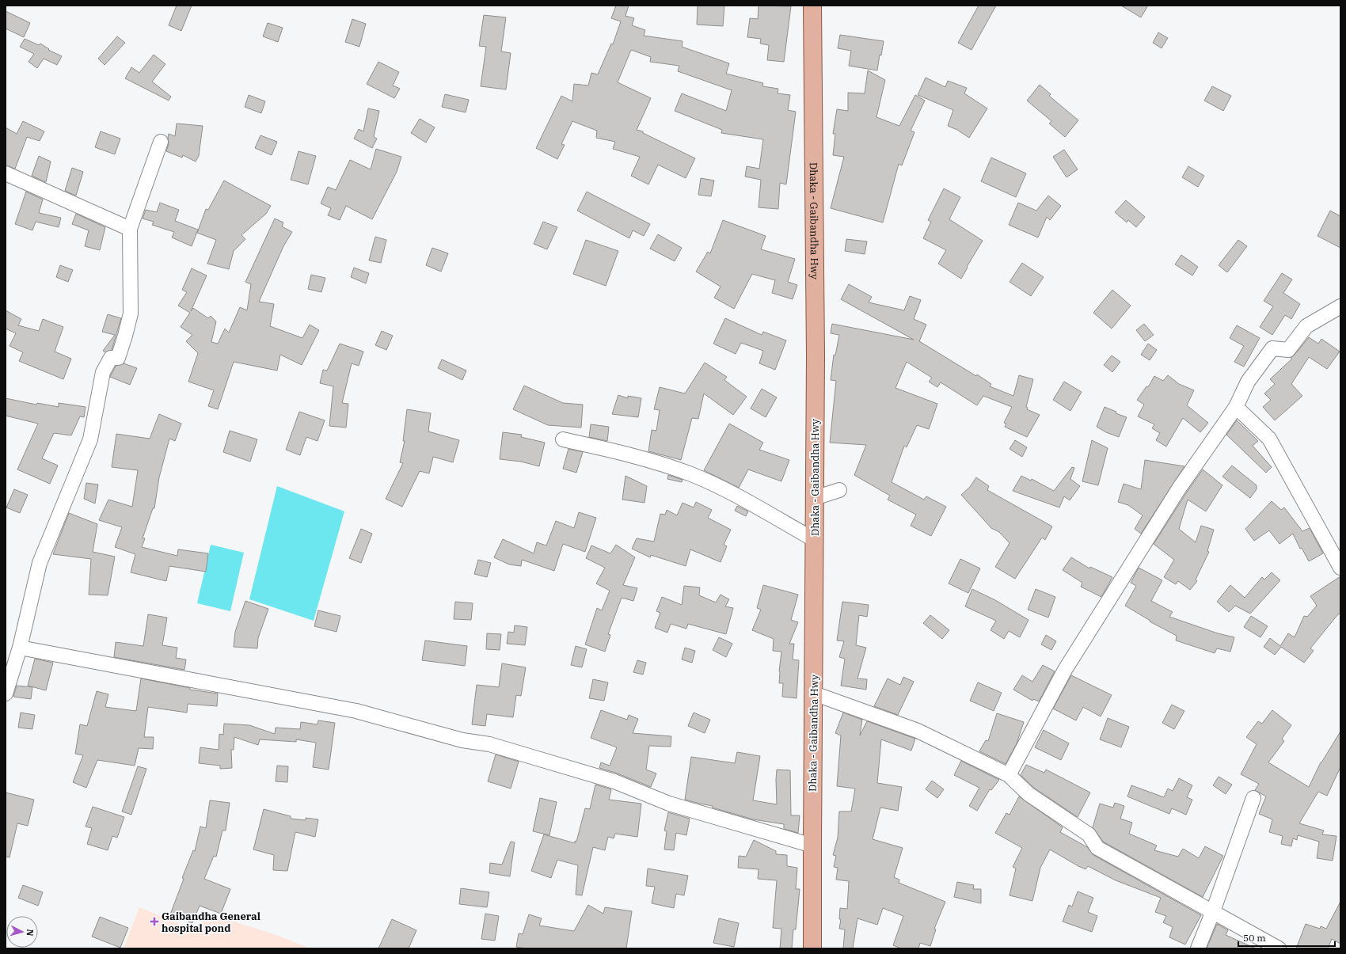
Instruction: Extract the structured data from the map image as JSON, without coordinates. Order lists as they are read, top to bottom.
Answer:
{
  "streets": {
    "main road": ["Dhaka - Gaibandha Hwy"]
  },
  "places": {
    "health": ["Gaibandha General hospital pond"]
  },
  "scale_bar": "50 m",
  "north": "right"
}
